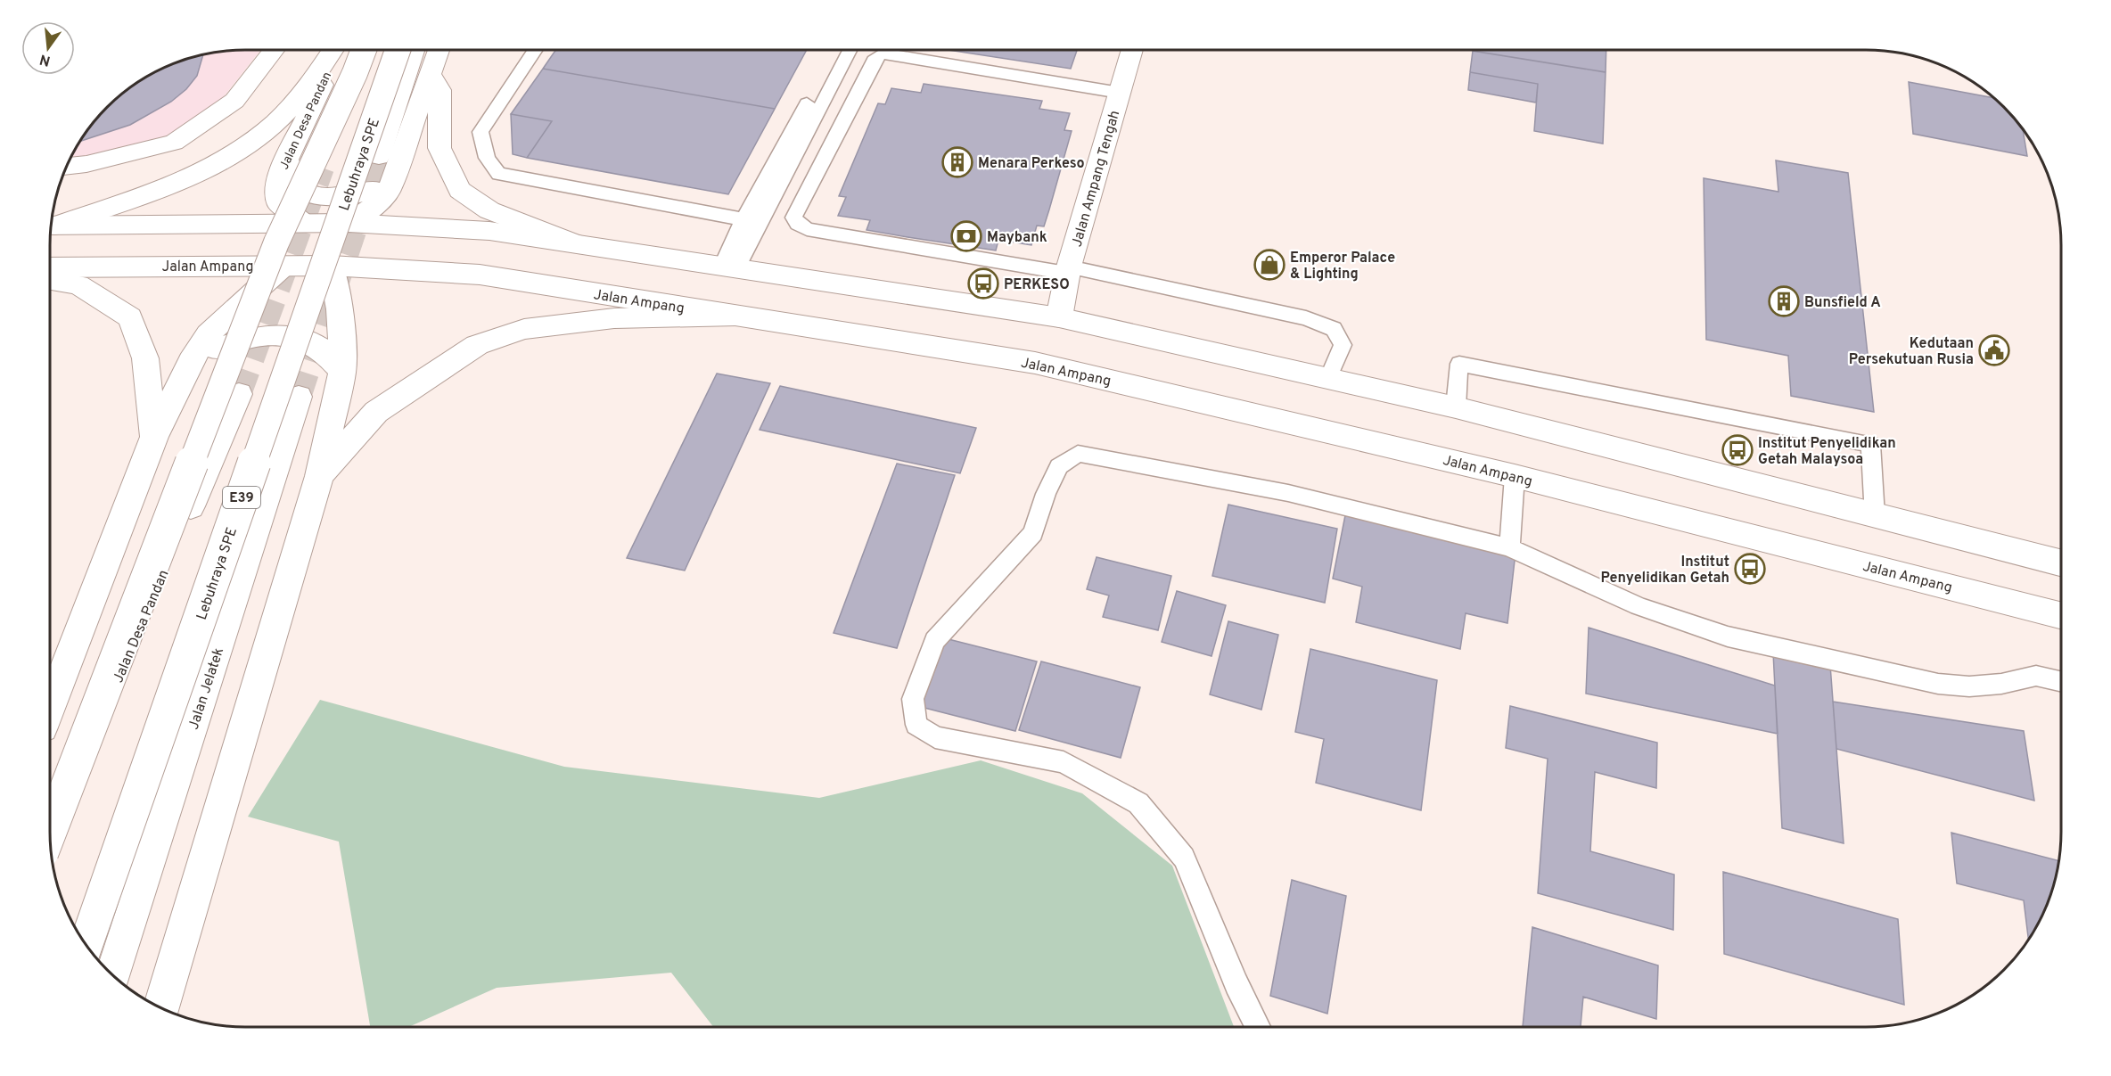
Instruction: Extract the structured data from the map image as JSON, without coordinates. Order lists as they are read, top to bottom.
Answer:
{
  "streets": {
    "main road": [
      "Jalan Desa Pandan",
      "Lebuhraya SPE",
      "Jalan Ampang Tengah",
      "Jalan Ampang",
      "E39",
      "Jalan Jelatek"
    ]
  },
  "places": {
    "building": ["Menara Perkeso", "Bunsfield A"],
    "bank": ["Maybank"],
    "shop": ["Emperor Palace & Lighting"],
    "bus stop": ["PERKESO", "Institut Penyelidikan Getah Malaysoa", "Institut Penyelidikan Getah"],
    "public building": ["Kedutaan Persekutuan Rusia"]
  },
  "north": "bottom"
}
